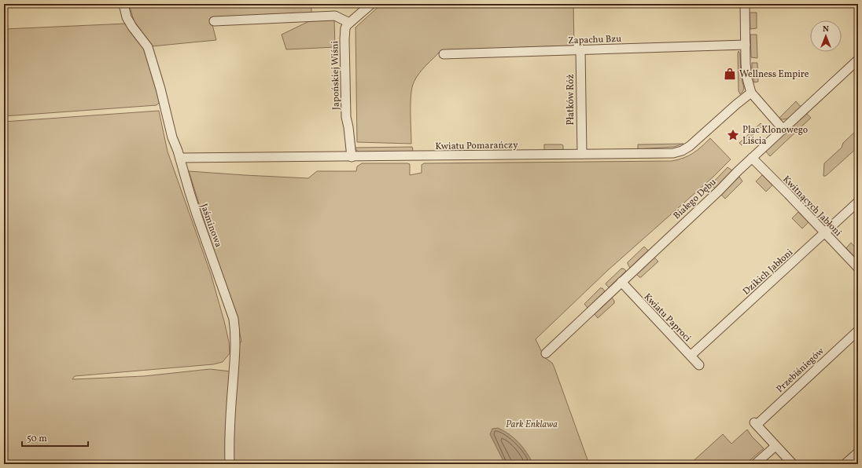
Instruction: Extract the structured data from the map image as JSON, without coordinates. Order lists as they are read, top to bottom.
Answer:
{
  "streets": {
    "street": [
      "Zapachu Bzu",
      "Japońskiej Wiśni",
      "Płatków Róż",
      "Kwiatu Pomarańczy",
      "Białego Dębu",
      "Kwitnących Jabłoni",
      "Jaśminowa",
      "Dzikich Jabłoni",
      "Kwiatu Paproci",
      "Przebiśniegów"
    ]
  },
  "crossings": [
    ["Zapachu Bzu", "Płatków Róż"],
    ["Japońskiej Wiśni", "Kwiatu Pomarańczy"],
    ["Płatków Róż", "Kwiatu Pomarańczy"],
    ["Kwiatu Pomarańczy", "Jaśminowa"],
    ["Białego Dębu", "Kwitnących Jabłoni"],
    ["Białego Dębu", "Kwiatu Paproci"],
    ["Kwitnących Jabłoni", "Dzikich Jabłoni"],
    ["Dzikich Jabłoni", "Kwiatu Paproci"]
  ],
  "parks": ["Park Enklawa"],
  "places": {
    "shop": ["Wellness Empire"],
    "place": ["Plac Klonowego Liścia"]
  },
  "scale_bar": "50 m",
  "north": "top"
}
